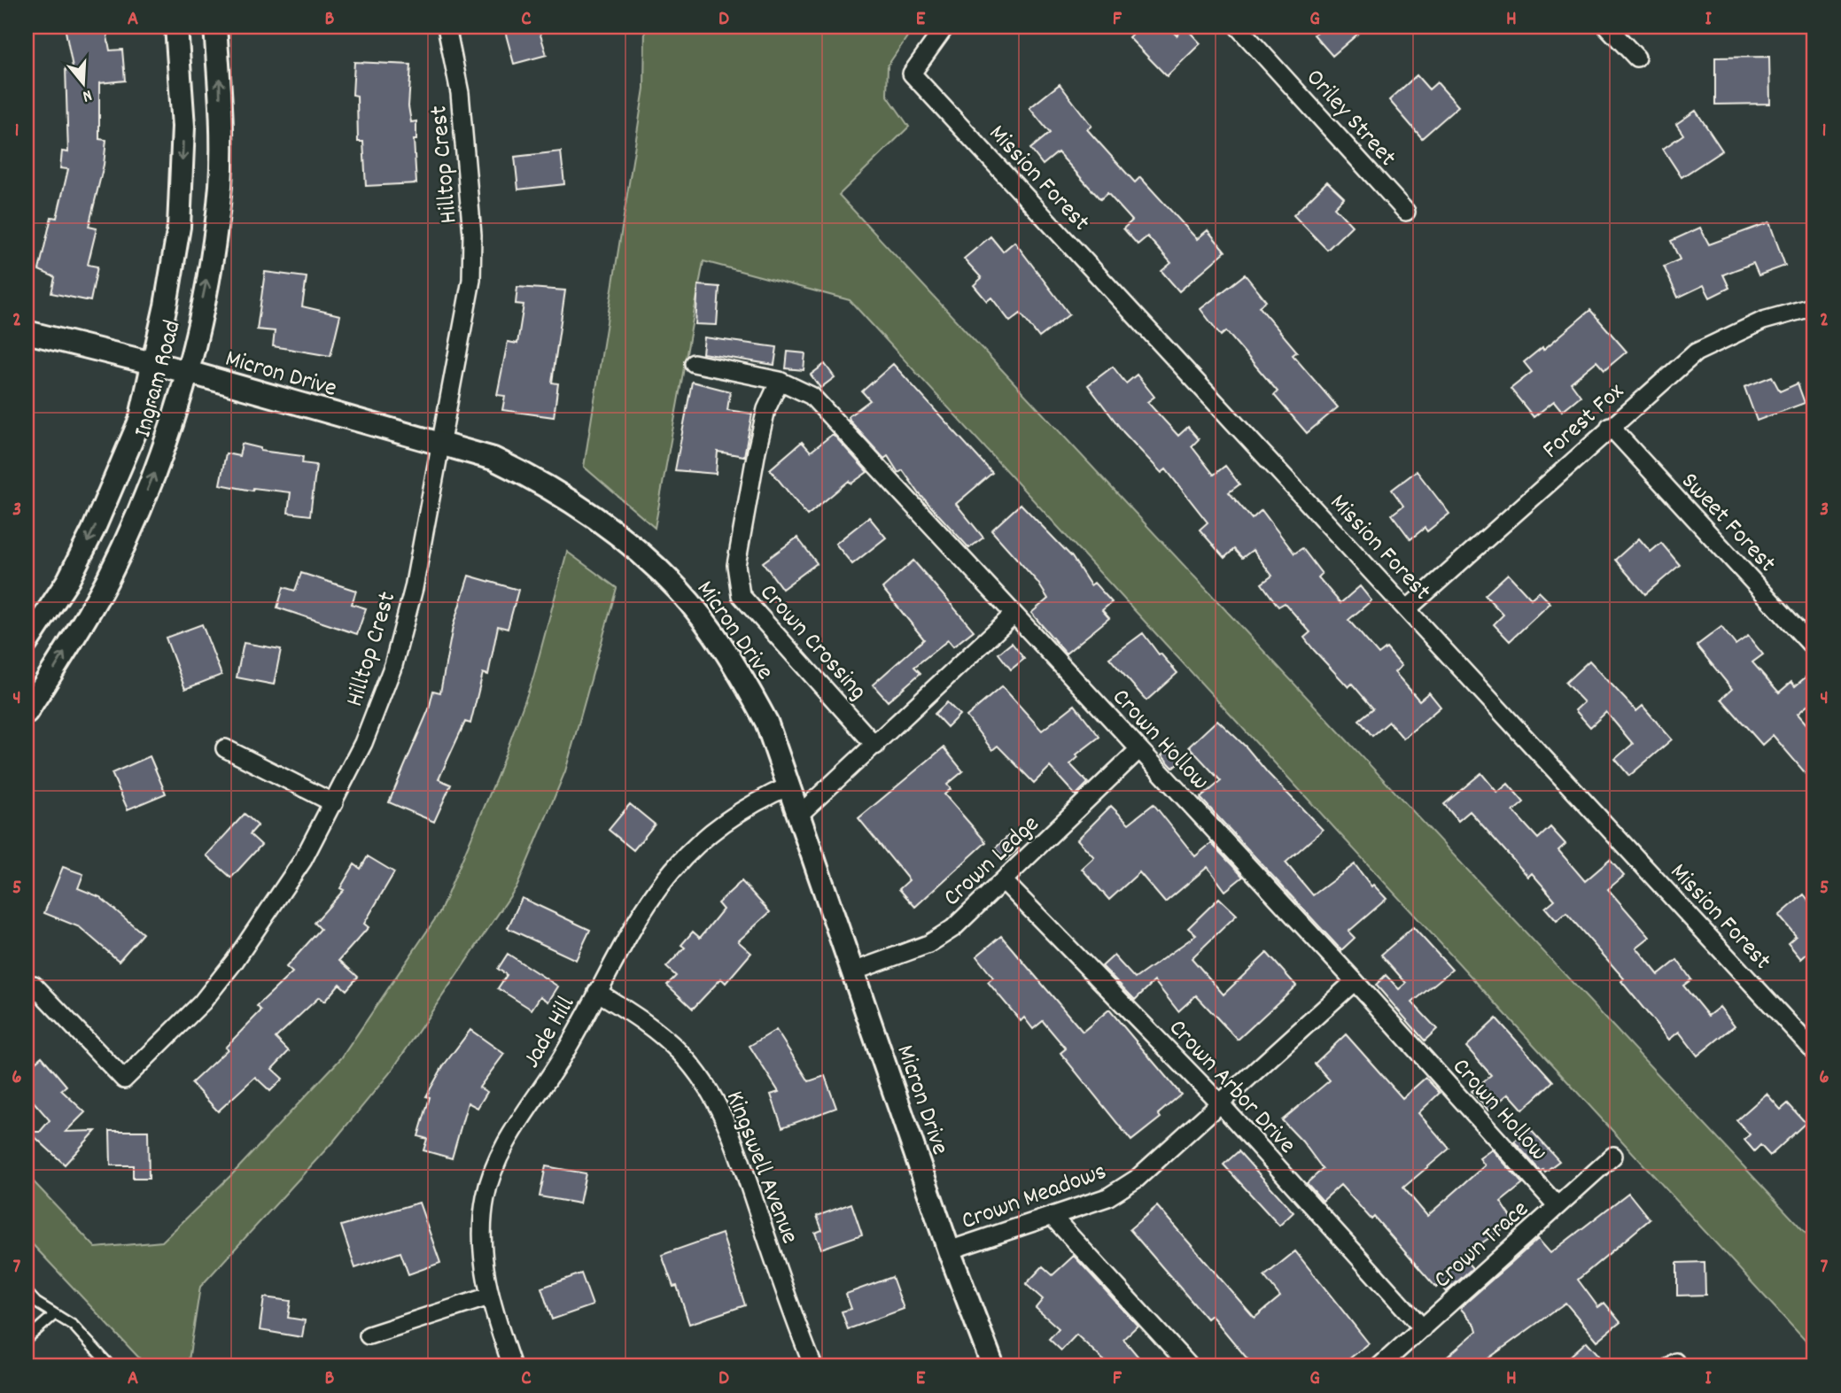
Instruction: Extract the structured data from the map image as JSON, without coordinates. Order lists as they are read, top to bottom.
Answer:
{
  "streets": {
    "street": [
      "Oriley Street",
      "Hilltop Crest",
      "Mission Forest",
      "Micron Drive",
      "Ingram Road",
      "Forest Fox",
      "Sweet Forest",
      "Crown Crossing",
      "Crown Hollow",
      "Crown Ledge",
      "Jade Hill",
      "Crown Arbor Drive",
      "Kingswell Avenue",
      "Crown Meadows",
      "Crown Trace"
    ]
  },
  "crossings": [
    ["Hilltop Crest", "Micron Drive"],
    ["Mission Forest", "Forest Fox"],
    ["Micron Drive", "Ingram Road"],
    ["Micron Drive", "Crown Ledge"],
    ["Micron Drive", "Jade Hill"],
    ["Micron Drive", "Crown Meadows"],
    ["Forest Fox", "Sweet Forest"],
    ["Crown Crossing", "Crown Hollow"],
    ["Crown Hollow", "Crown Ledge"],
    ["Crown Hollow", "Crown Meadows"],
    ["Crown Hollow", "Crown Trace"],
    ["Crown Ledge", "Crown Arbor Drive"],
    ["Jade Hill", "Kingswell Avenue"],
    ["Crown Arbor Drive", "Crown Meadows"],
    ["Crown Arbor Drive", "Crown Trace"]
  ],
  "north": "bottom",
  "grid": {
    "columns": [
      "A",
      "B",
      "C",
      "D",
      "E",
      "F",
      "G",
      "H",
      "I"
    ],
    "rows": [
      "1",
      "2",
      "3",
      "4",
      "5",
      "6",
      "7"
    ]
  }
}
